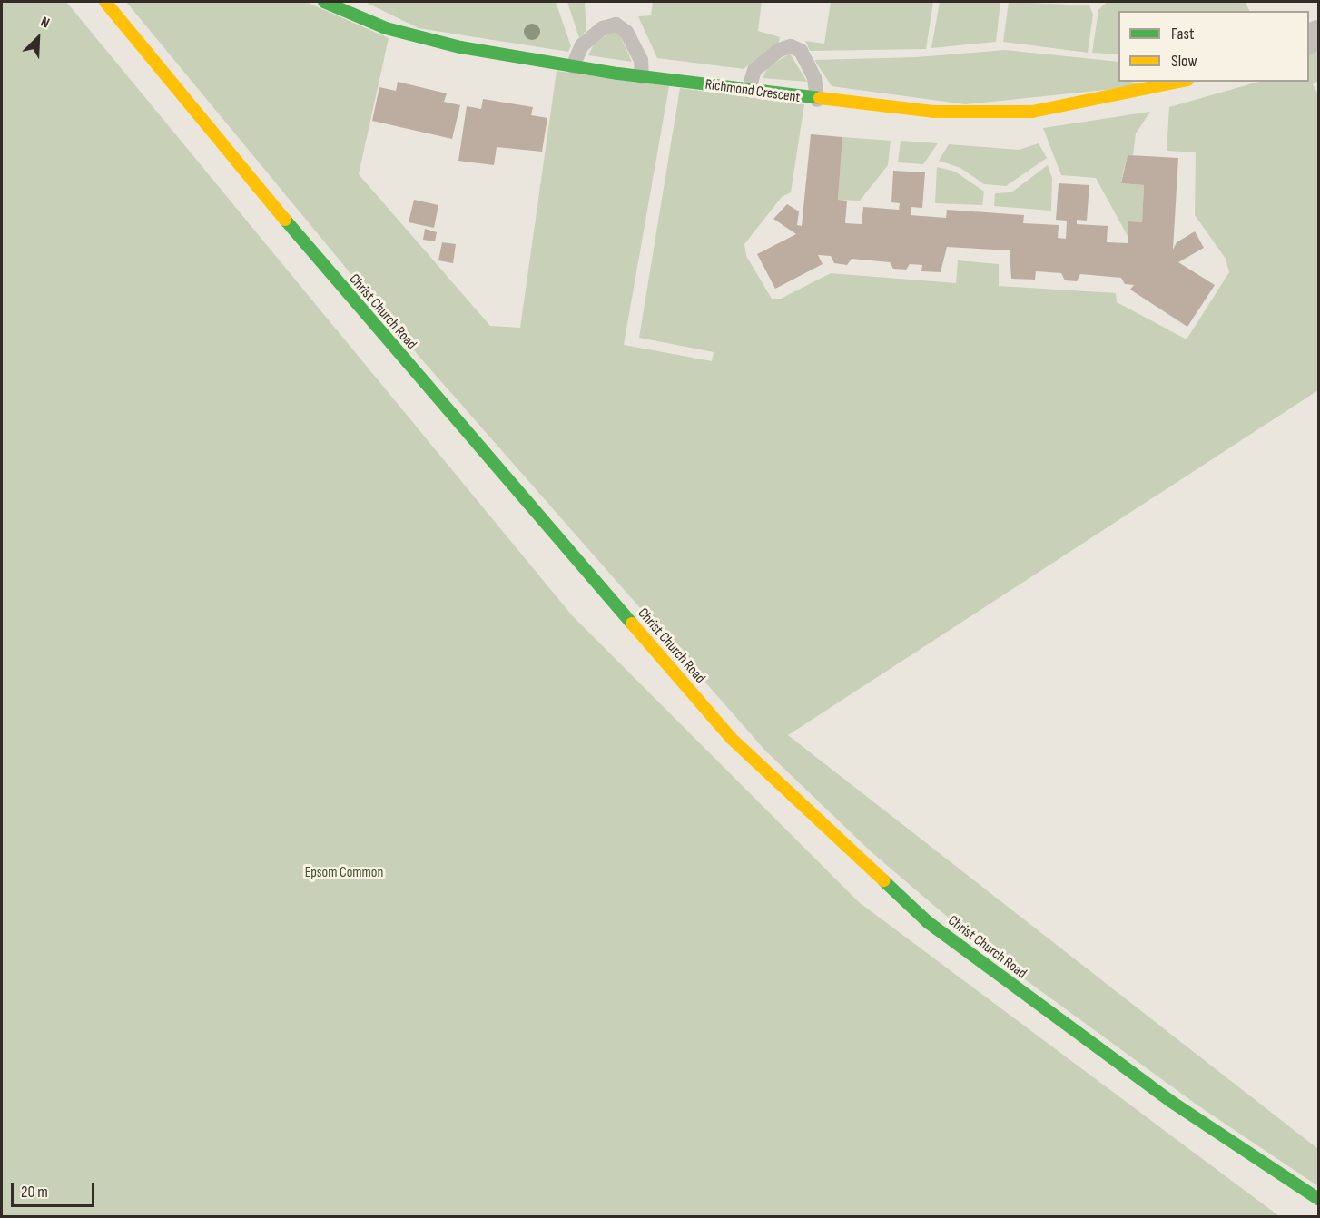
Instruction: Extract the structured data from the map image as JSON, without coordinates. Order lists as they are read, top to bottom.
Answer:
{
  "streets": {
    "main road": ["Richmond Crescent", "Christ Church Road"]
  },
  "parks": ["Epsom Common"],
  "legend": ["Fast", "Slow"],
  "scale_bar": "20 m",
  "north": "top right"
}
